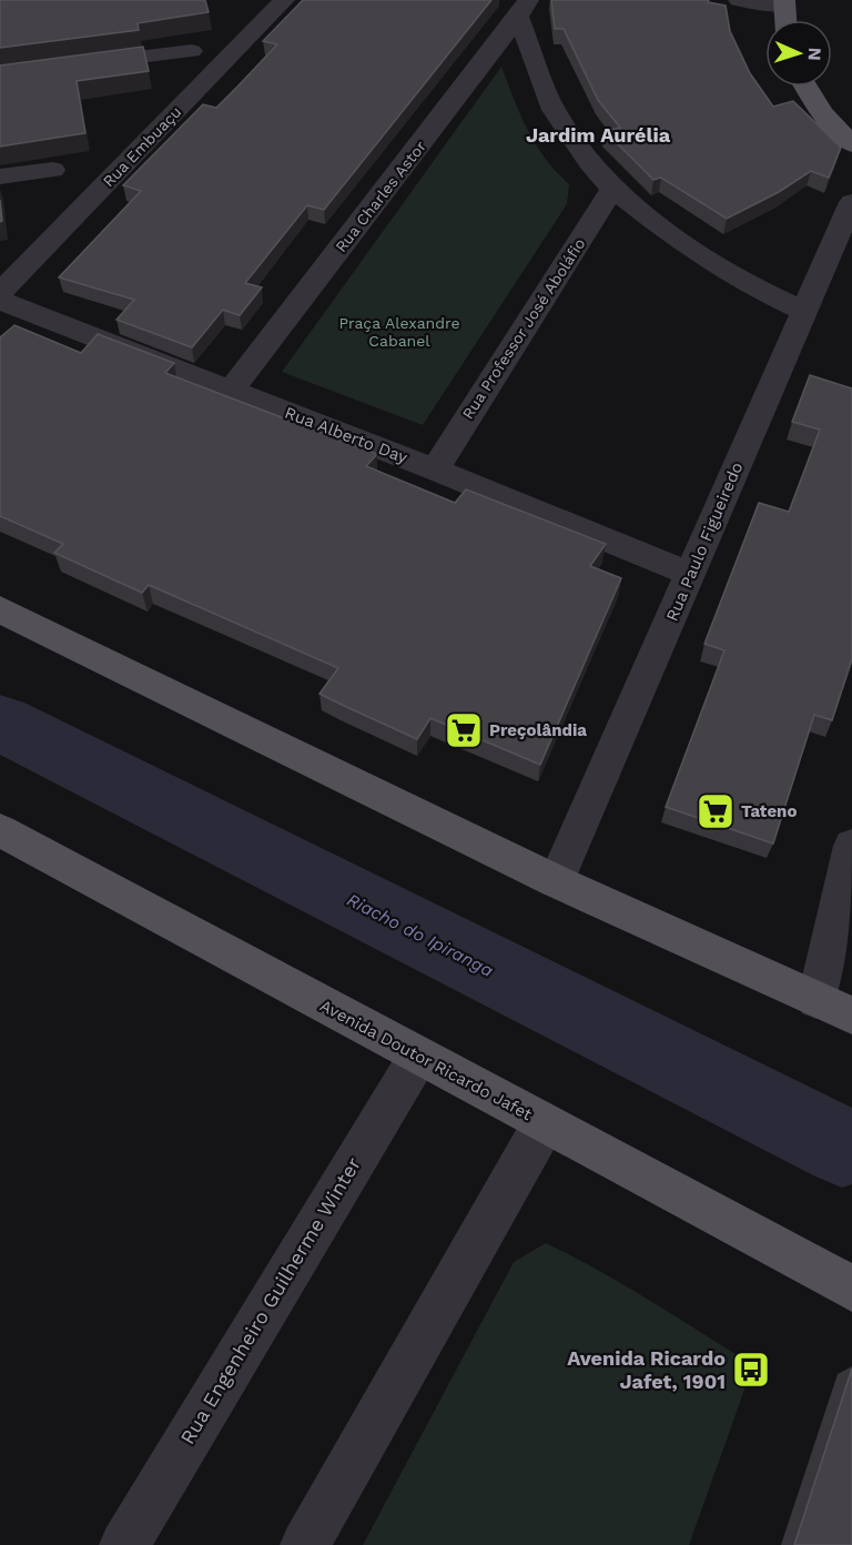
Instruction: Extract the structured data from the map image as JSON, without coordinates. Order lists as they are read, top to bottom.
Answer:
{
  "streets": {
    "main road": ["Avenida Doutor Ricardo Jafet"],
    "street": [
      "Rua Embuaçu",
      "Rua Charles Astor",
      "Rua Professor José Aboláfio",
      "Rua Alberto Day",
      "Rua Paulo Figueiredo",
      "Rua Engenheiro Guilherme Winter"
    ]
  },
  "crossings": [
    ["Rua Charles Astor", "Rua Alberto Day"],
    ["Rua Professor José Aboláfio", "Rua Alberto Day"],
    ["Rua Alberto Day", "Rua Paulo Figueiredo"],
    ["Avenida Doutor Ricardo Jafet", "Rua Engenheiro Guilherme Winter"]
  ],
  "districts": ["Jardim Aurélia"],
  "water": ["Riacho do Ipiranga"],
  "parks": ["Praça Alexandre Cabanel"],
  "places": {
    "supermarket": ["Preçolândia", "Tateno"],
    "bus stop": ["Avenida Ricardo Jafet, 1901"]
  },
  "north": "right"
}
